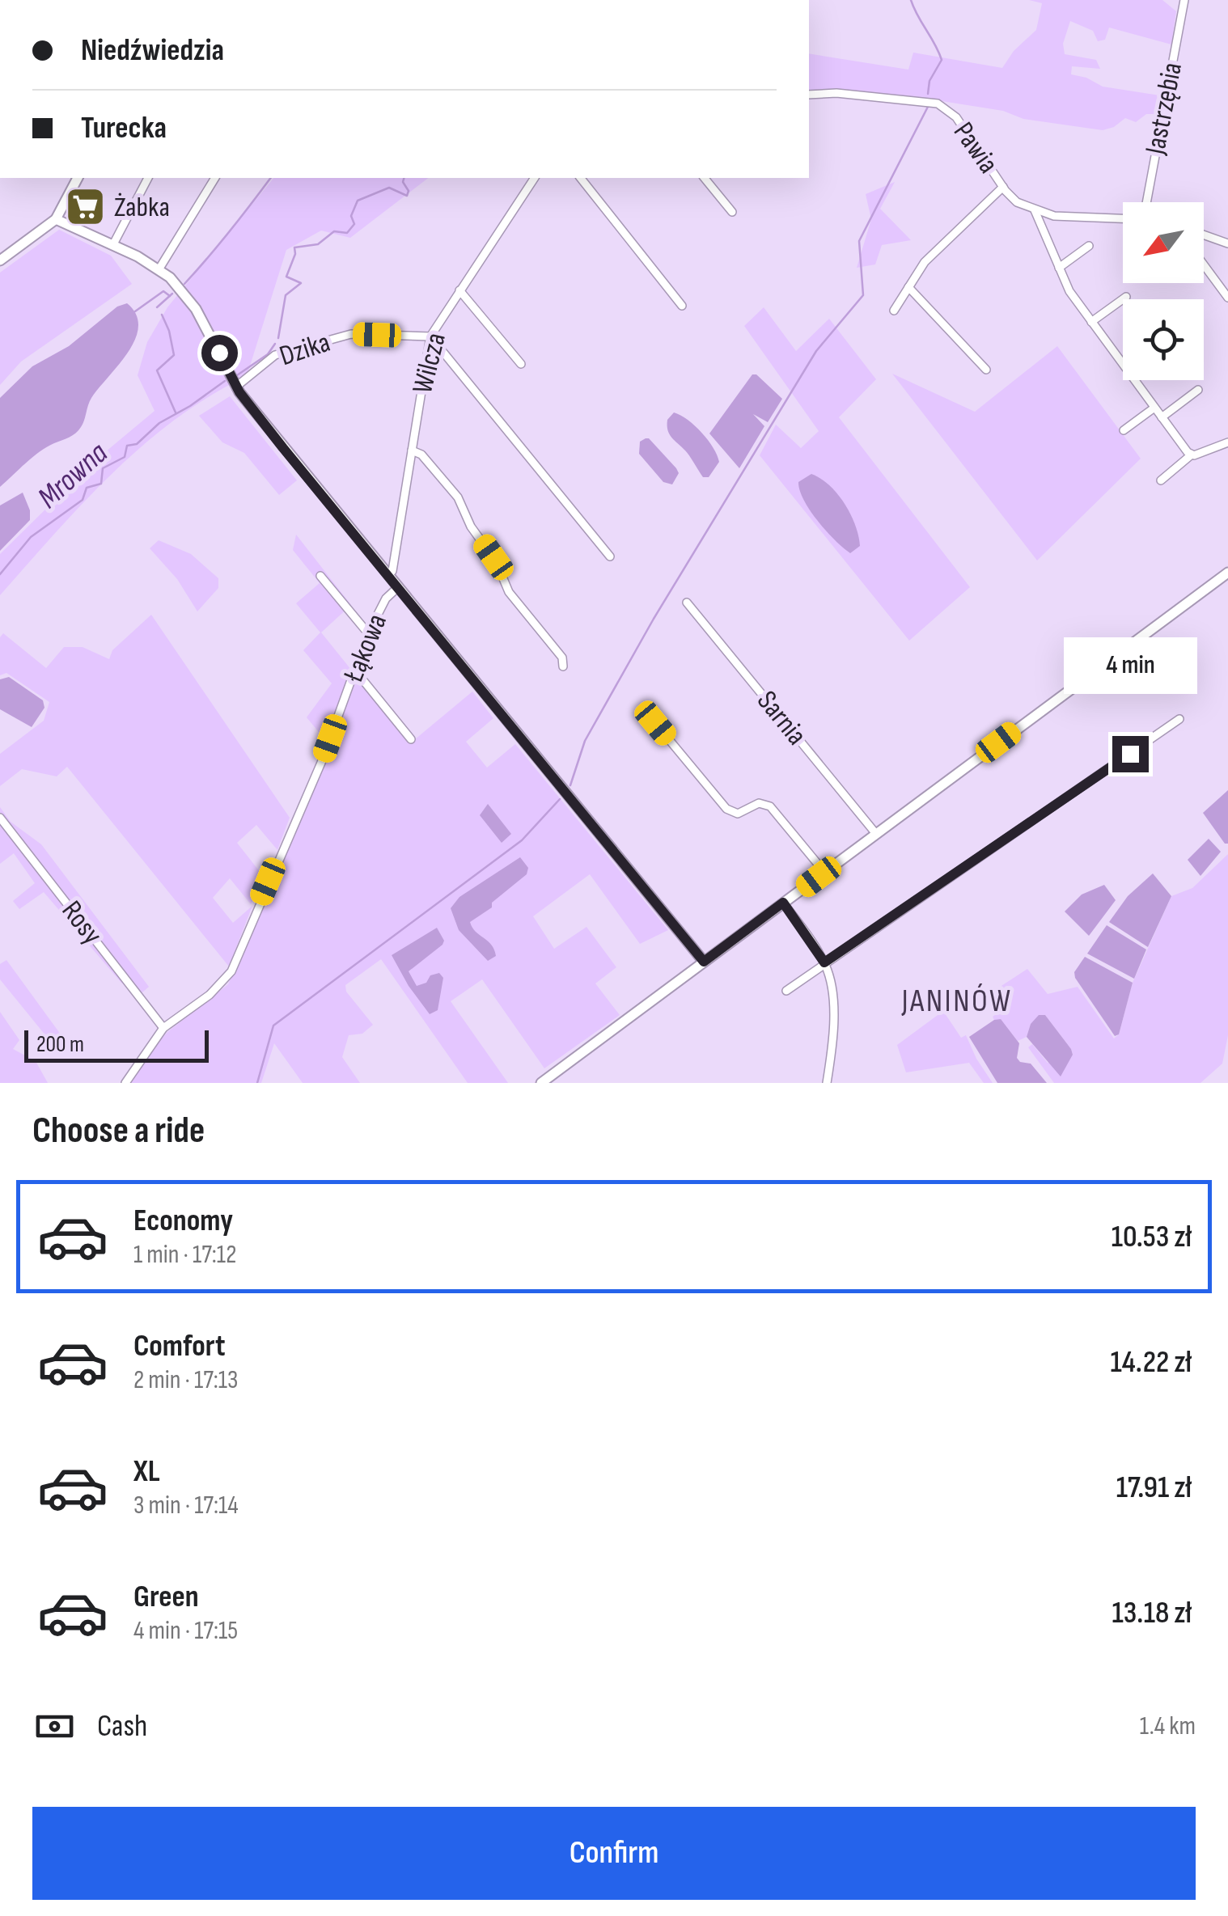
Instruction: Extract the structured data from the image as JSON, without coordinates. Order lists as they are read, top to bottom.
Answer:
{
  "streets": {
    "street": [
      "Jastrzębia",
      "Pawia",
      "Dzika",
      "Wilcza",
      "Łąkowa",
      "Sarnia",
      "Rosy"
    ]
  },
  "crossings": [
    ["Dzika", "Wilcza"],
    ["Łąkowa", "Rosy"]
  ],
  "districts": ["JANINÓW"],
  "water": ["Mrowna"],
  "places": {
    "supermarket": ["Żabka"]
  },
  "scale_bar": "200 m",
  "north": "bottom left",
  "page": {
    "banner": ["Niedźwiedzia", "Turecka"],
    "bubble": "4 min",
    "scale": "200 m",
    "heading": "Choose a ride",
    "list": [
      {
        "name": "Economy",
        "note": "1 min · 17:12",
        "value": "10.53 zł"
      },
      {
        "name": "Comfort",
        "note": "2 min · 17:13",
        "value": "14.22 zł"
      },
      {
        "name": "XL",
        "note": "3 min · 17:14",
        "value": "17.91 zł"
      },
      {
        "name": "Green",
        "note": "4 min · 17:15",
        "value": "13.18 zł"
      }
    ],
    "pay": ["Cash", "1.4 km"],
    "buttons": "Confirm"
  }
}
